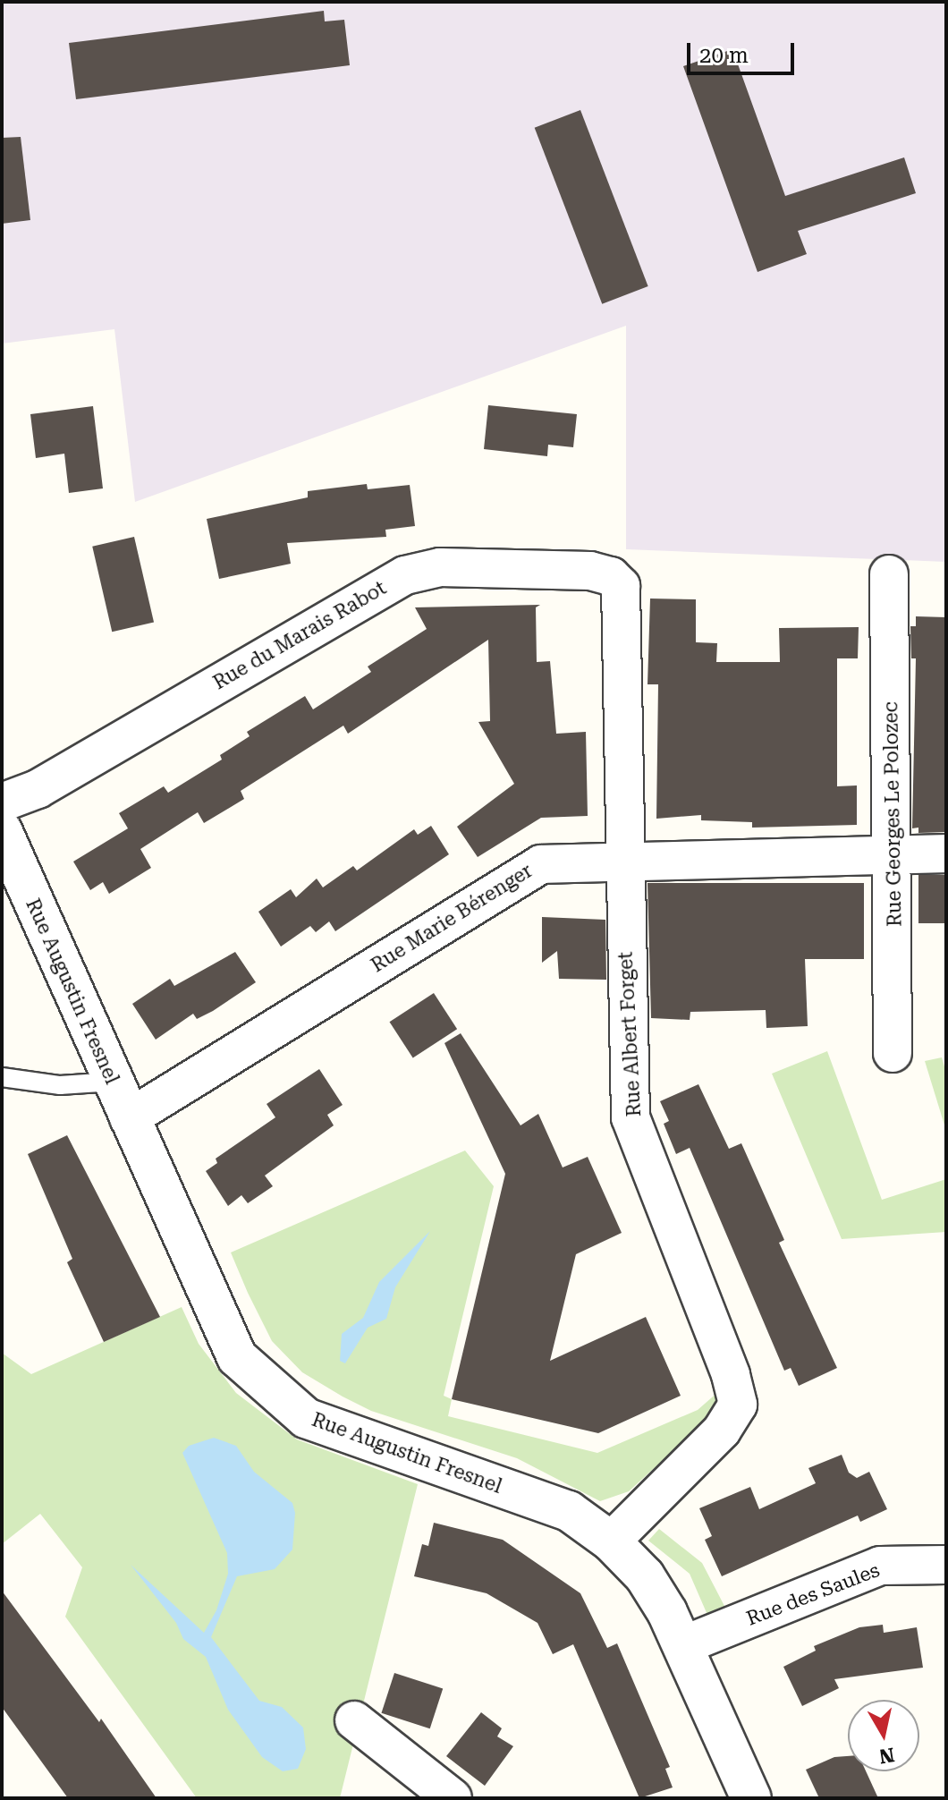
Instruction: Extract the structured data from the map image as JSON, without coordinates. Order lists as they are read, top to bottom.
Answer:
{
  "streets": {
    "street": [
      "Rue du Marais Rabot",
      "Rue Georges Le Polozec",
      "Rue Marie Bérenger",
      "Rue Augustin Fresnel",
      "Rue Albert Forget",
      "Rue des Saules"
    ]
  },
  "crossings": [
    ["Rue du Marais Rabot", "Rue Albert Forget"],
    ["Rue Georges Le Polozec", "Rue Marie Bérenger"],
    ["Rue Marie Bérenger", "Rue Augustin Fresnel"],
    ["Rue Marie Bérenger", "Rue Albert Forget"],
    ["Rue Augustin Fresnel", "Rue Albert Forget"],
    ["Rue Augustin Fresnel", "Rue des Saules"]
  ],
  "scale_bar": "20 m",
  "north": "bottom"
}
